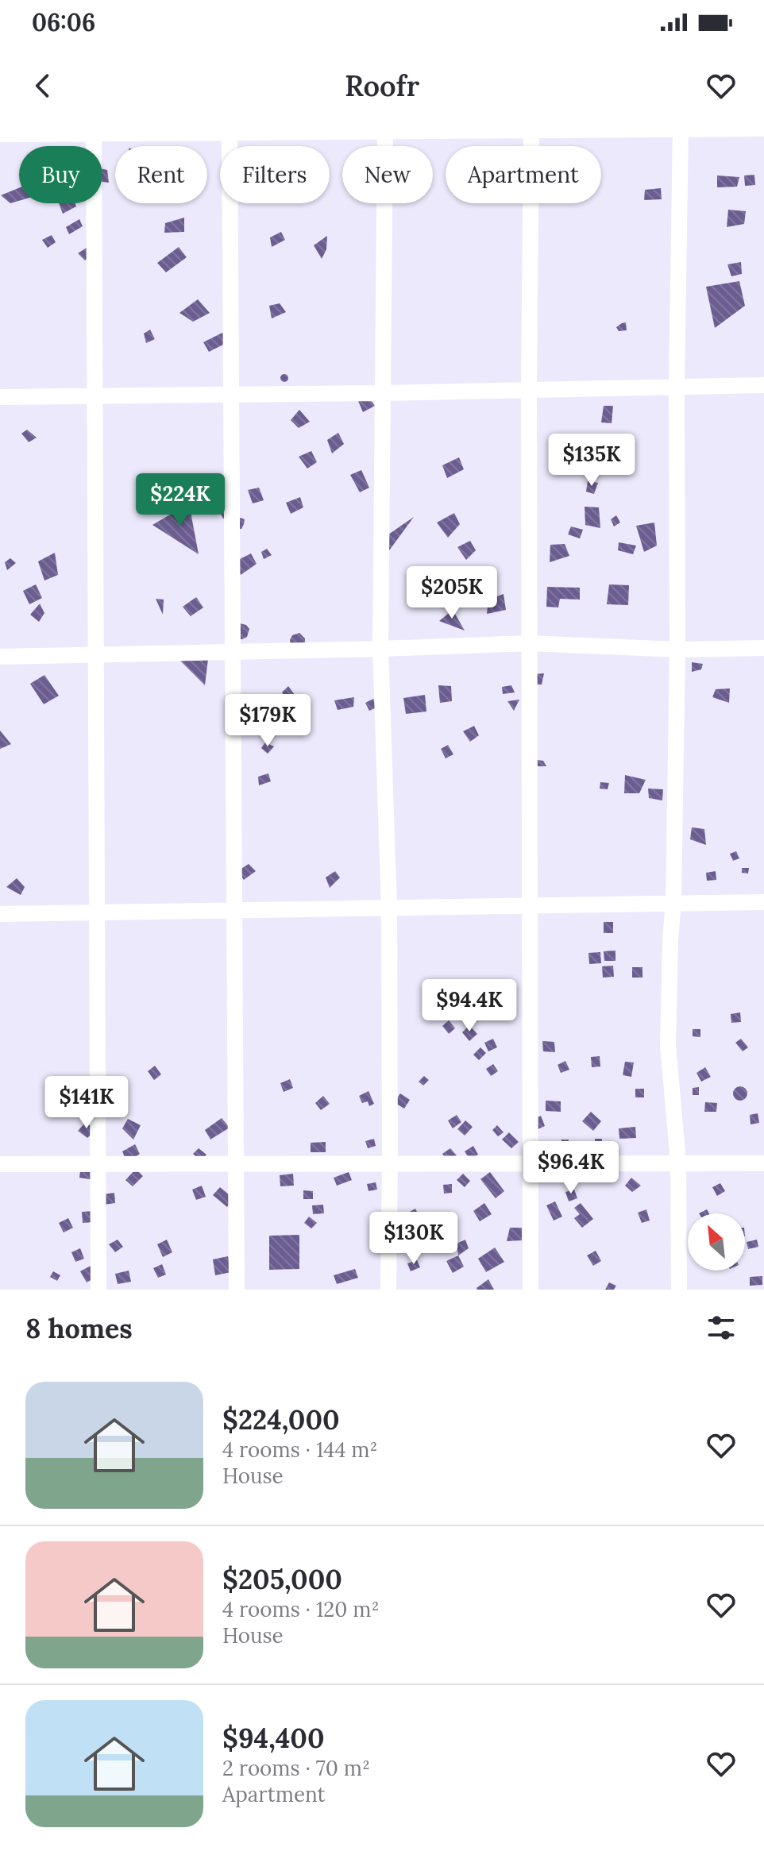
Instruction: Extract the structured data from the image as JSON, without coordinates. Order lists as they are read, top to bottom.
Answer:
{
  "north": "top left",
  "page": {
    "status": "06:06",
    "header": "Roofr",
    "chip": [
      "Buy",
      "Rent",
      "Filters",
      "New",
      "Apartment"
    ],
    "price": [
      "$135K",
      "$224K",
      "$205K",
      "$179K",
      "$94.4K",
      "$141K",
      "$96.4K",
      "$130K"
    ],
    "heading": "8 homes",
    "list": [
      {
        "name": "$224,000",
        "note": "4 rooms · 144 m² · House"
      },
      {
        "name": "$205,000",
        "note": "4 rooms · 120 m² · House"
      },
      {
        "name": "$94,400",
        "note": "2 rooms · 70 m² · Apartment"
      }
    ]
  }
}
